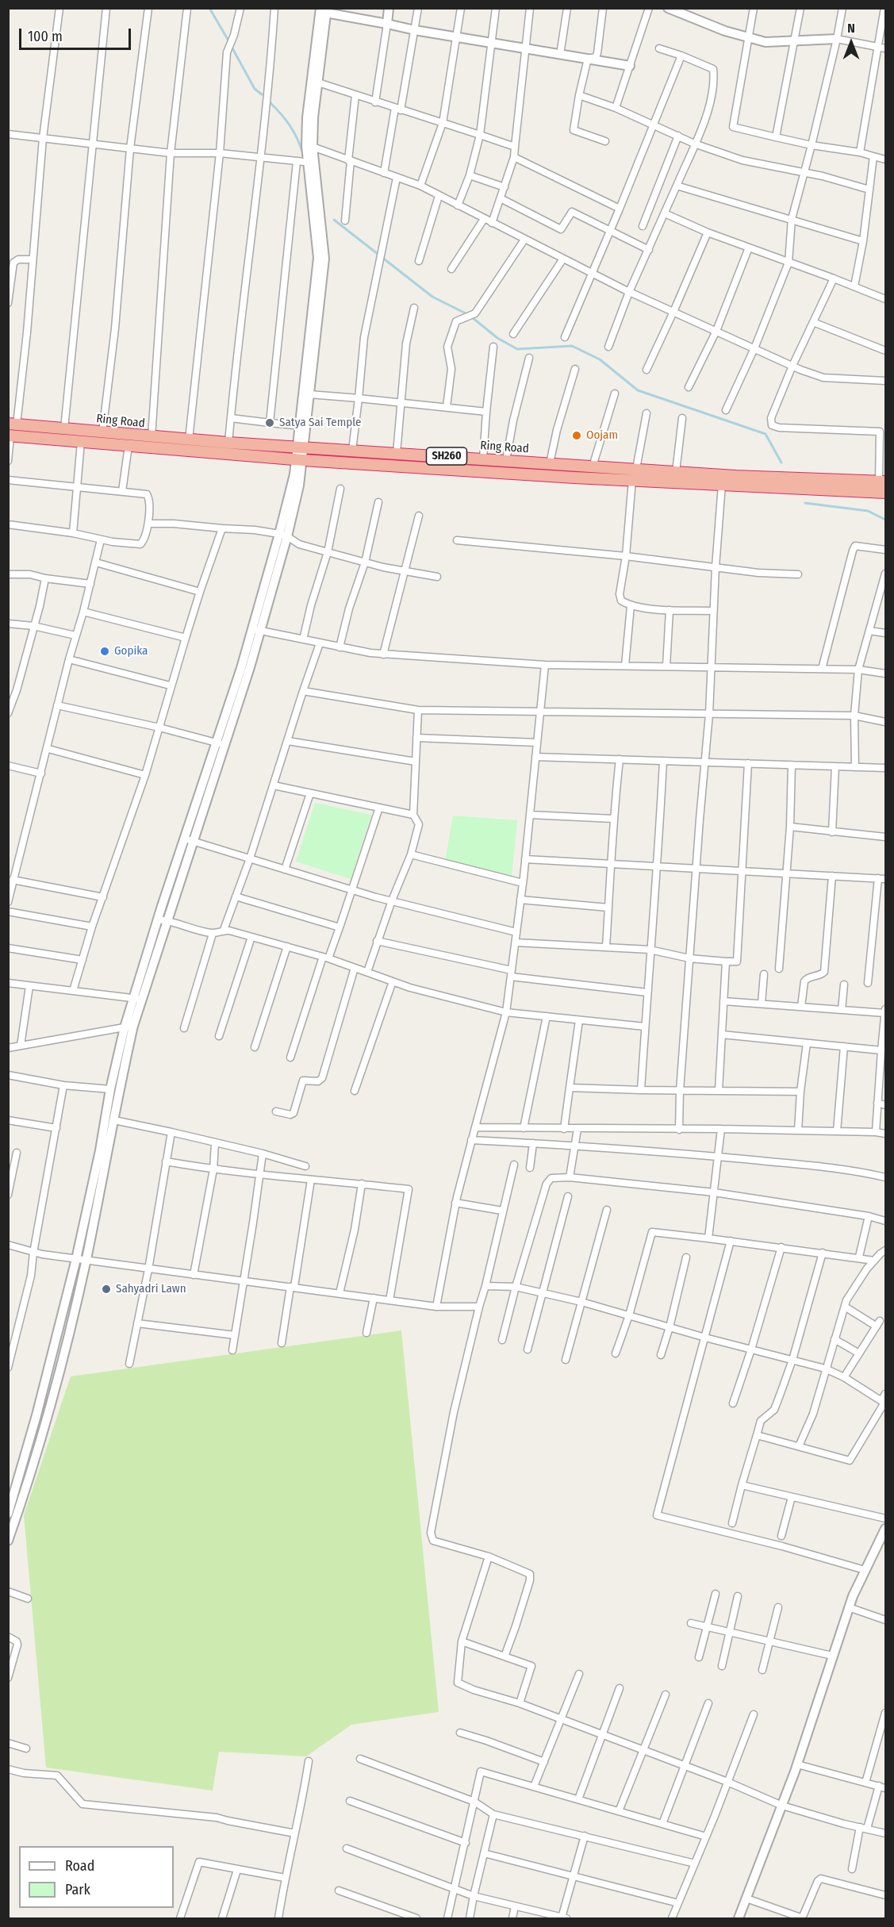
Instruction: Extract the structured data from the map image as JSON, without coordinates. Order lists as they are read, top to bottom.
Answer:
{
  "streets": {
    "highway": ["Ring Road", "SH260"]
  },
  "places": [
    "Satya Sai Temple",
    "Oojam",
    "Gopika",
    "Sahyadri Lawn"
  ],
  "legend": ["Road", "Park"],
  "scale_bar": "100 m",
  "north": "top"
}
